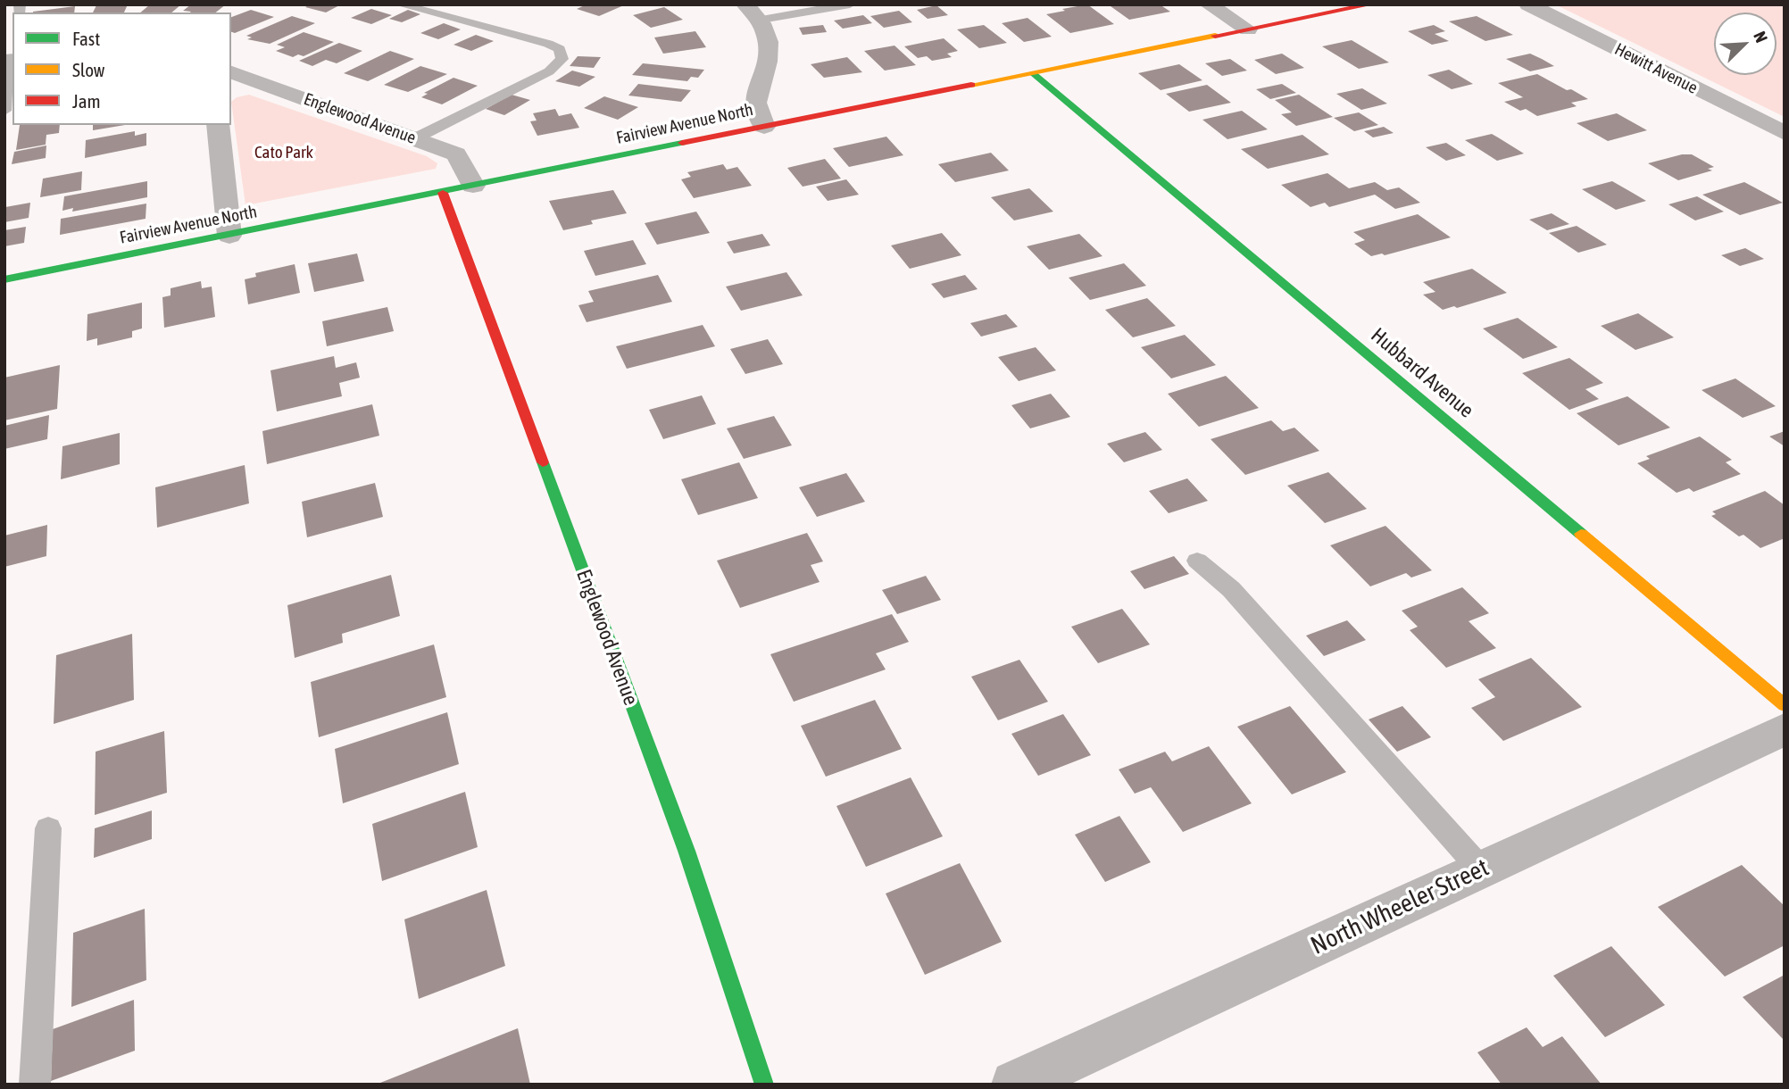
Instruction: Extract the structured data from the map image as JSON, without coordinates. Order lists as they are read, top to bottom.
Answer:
{
  "streets": {
    "street": [
      "Hewitt Avenue",
      "Englewood Avenue",
      "Fairview Avenue North",
      "Hubbard Avenue",
      "North Wheeler Street"
    ]
  },
  "crossings": [
    ["Englewood Avenue", "Fairview Avenue North"],
    ["Fairview Avenue North", "Hubbard Avenue"]
  ],
  "parks": ["Cato Park"],
  "legend": ["Fast", "Slow", "Jam"],
  "north": "top right"
}
